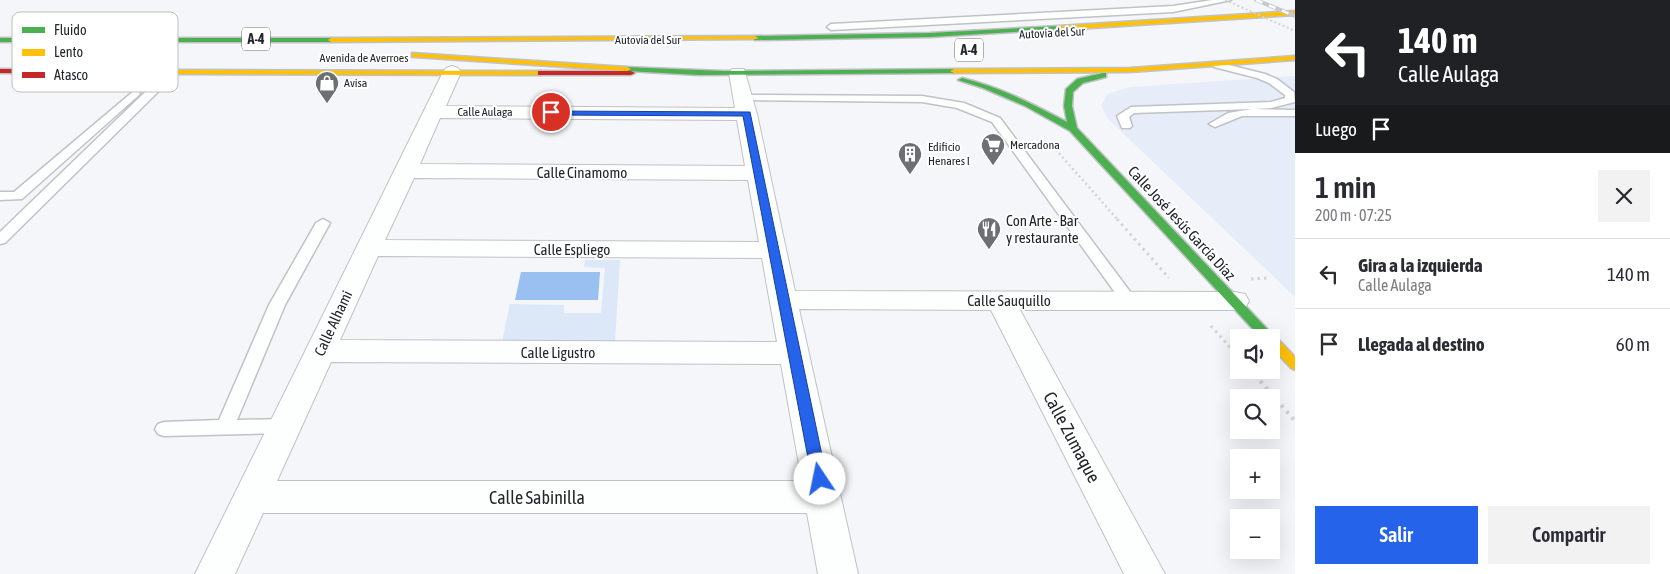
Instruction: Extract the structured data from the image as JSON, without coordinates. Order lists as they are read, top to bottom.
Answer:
{
  "streets": {
    "main road": [
      "Autovía del Sur",
      "A-4",
      "Avenida de Averroes",
      "Calle José Jesús García Díaz"
    ],
    "street": [
      "Calle Aulaga",
      "Calle Cinamomo",
      "Calle Espliego",
      "Calle Sauquillo",
      "Calle Alhami",
      "Calle Ligustro",
      "Calle Zumaque",
      "Calle Sabinilla"
    ]
  },
  "crossings": [
    ["Autovía del Sur", "A-4"],
    ["Avenida de Averroes", "Calle Aulaga"],
    ["Avenida de Averroes", "Calle Alhami"],
    ["Calle Aulaga", "Calle Alhami"],
    ["Calle Cinamomo", "Calle Alhami"],
    ["Calle José Jesús García Díaz", "Calle Sauquillo"],
    ["Calle Espliego", "Calle Alhami"],
    ["Calle Sauquillo", "Calle Zumaque"],
    ["Calle Alhami", "Calle Ligustro"],
    ["Calle Alhami", "Calle Sabinilla"]
  ],
  "places": {
    "shop": ["Avisa"],
    "supermarket": ["Mercadona"],
    "building": ["Edificio Henares I"],
    "restaurant": ["Con Arte - Bar y restaurante"]
  },
  "legend": ["Fluido", "Lento", "Atasco"],
  "page": {
    "turn": ["140 m", "Calle Aulaga"],
    "then": "Luego",
    "heading": ["1 min", "200 m · 07:25"],
    "list": [
      {
        "name": "Gira a la izquierda",
        "note": "Calle Aulaga",
        "value": "140 m"
      },
      {
        "name": "Llegada al destino",
        "value": "60 m"
      }
    ],
    "map_buttons": ["+", "−"],
    "buttons": ["Salir", "Compartir"]
  }
}
